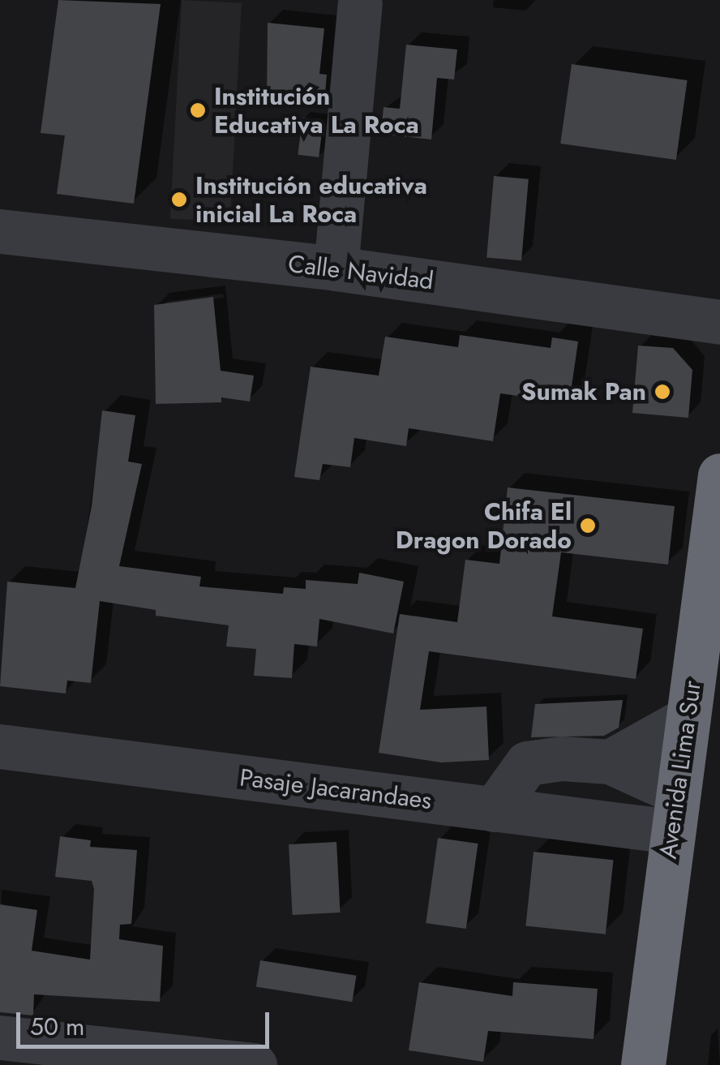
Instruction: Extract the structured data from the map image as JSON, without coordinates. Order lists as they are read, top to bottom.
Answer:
{
  "streets": {
    "highway": ["Avenida Lima Sur"],
    "street": ["Calle Navidad", "Pasaje Jacarandaes"]
  },
  "crossings": [
    ["Avenida Lima Sur", "Pasaje Jacarandaes"]
  ],
  "places": [
    "Institución Educativa La Roca",
    "Institución educativa inicial La Roca",
    "Sumak Pan",
    "Chifa El Dragon Dorado"
  ],
  "scale_bar": "50 m"
}
